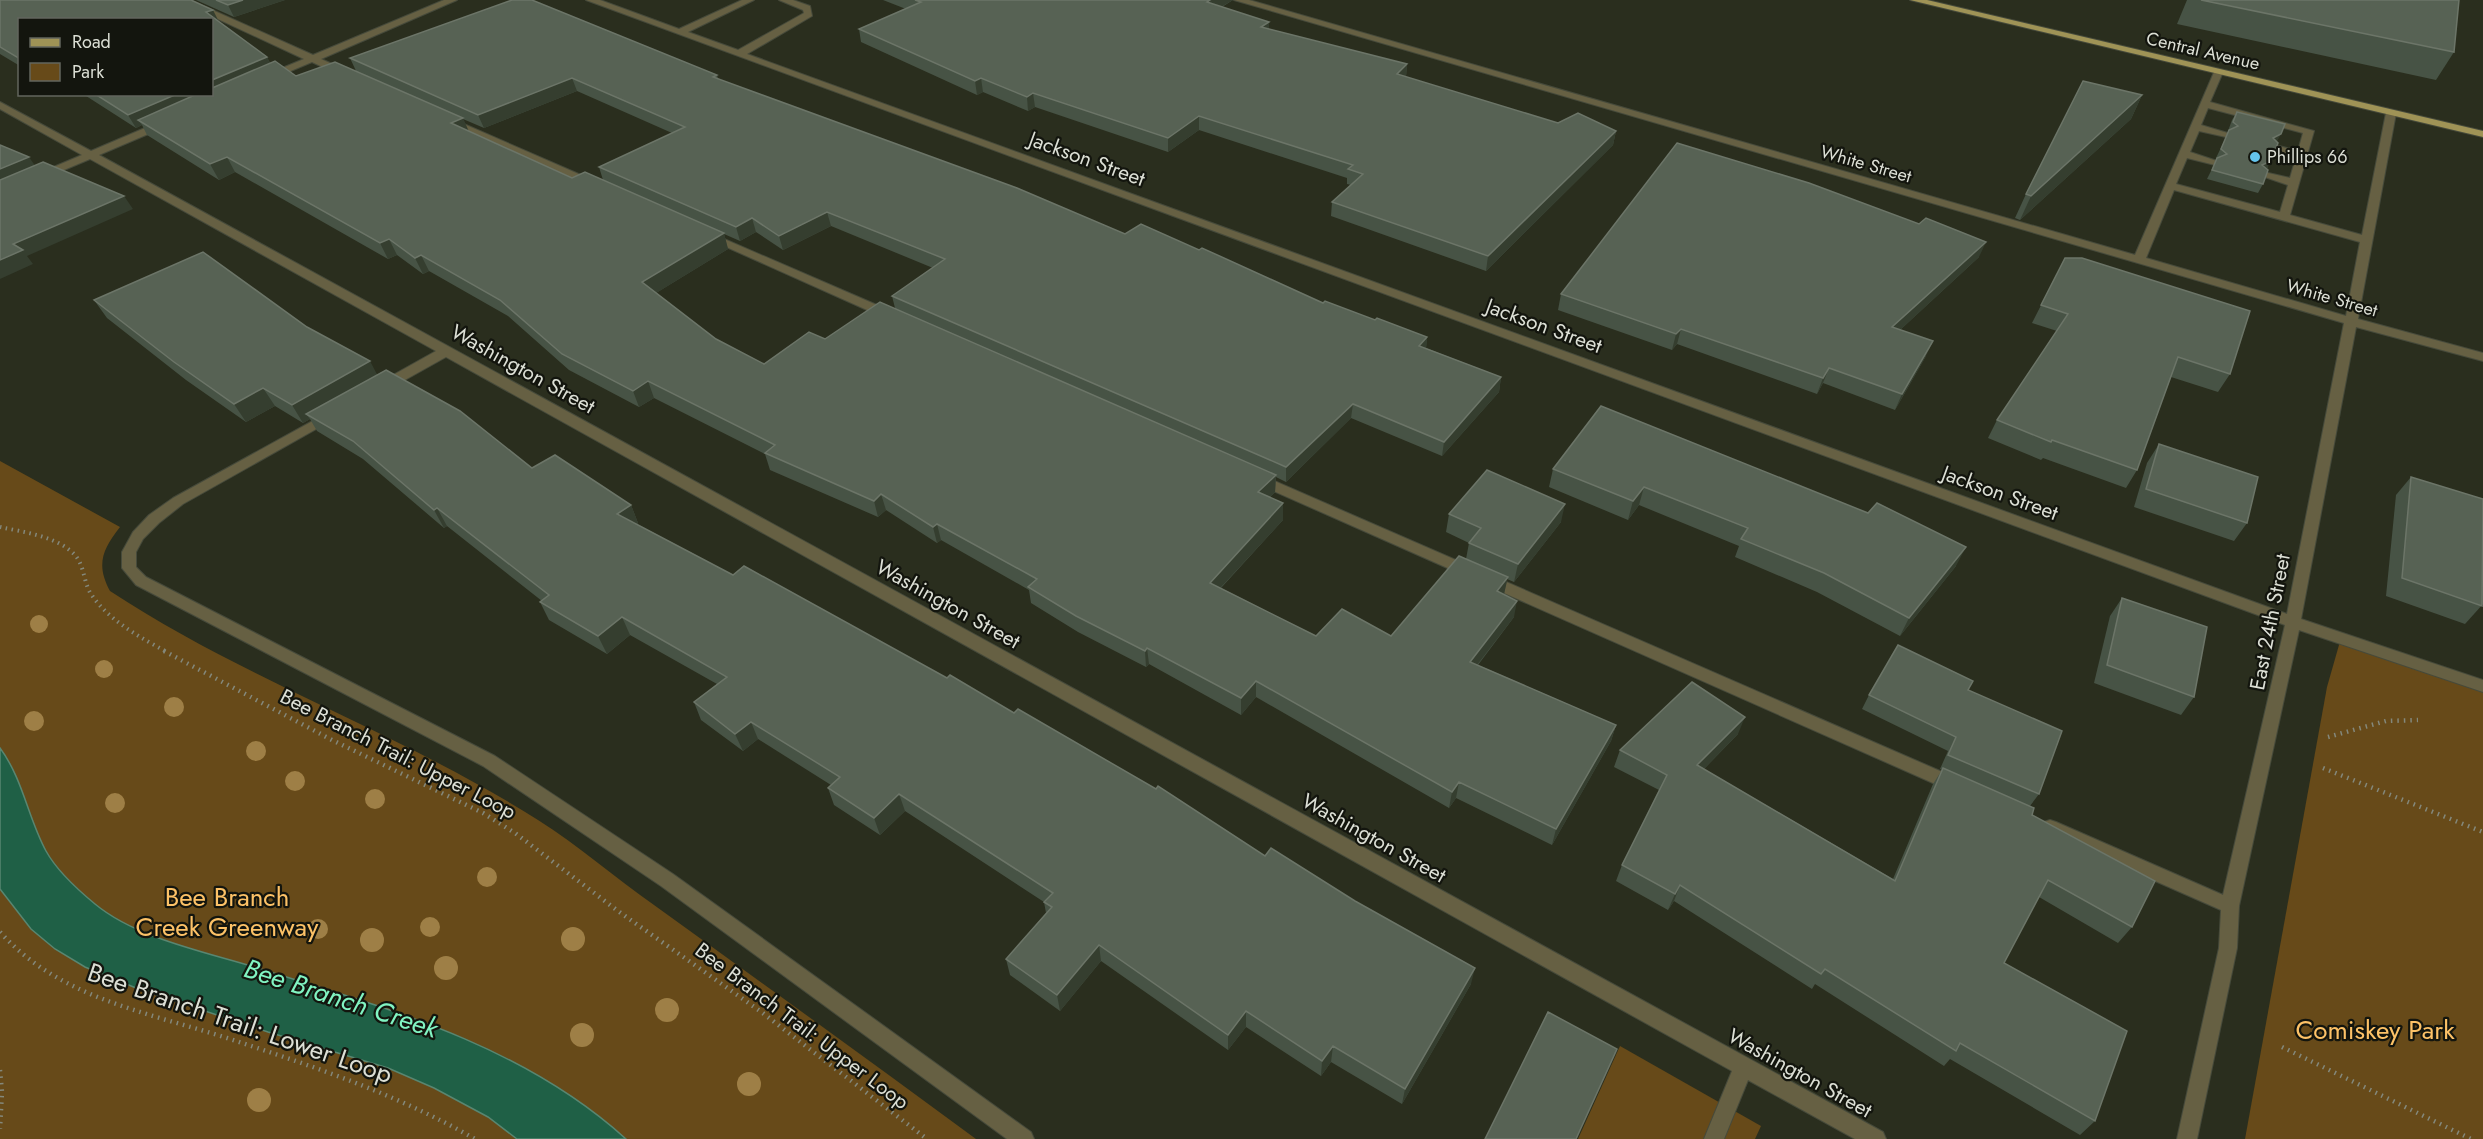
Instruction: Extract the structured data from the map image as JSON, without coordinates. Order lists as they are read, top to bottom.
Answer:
{
  "streets": {
    "main road": ["Central Avenue"],
    "street": [
      "Jackson Street",
      "White Street",
      "Washington Street",
      "East 24th Street"
    ],
    "path": ["Bee Branch Trail: Upper Loop", "Bee Branch Trail: Lower Loop"]
  },
  "crossings": [
    ["Central Avenue", "East 24th Street"],
    ["Jackson Street", "East 24th Street"],
    ["White Street", "East 24th Street"]
  ],
  "water": ["Bee Branch Creek"],
  "parks": ["Bee Branch Creek Greenway", "Comiskey Park"],
  "places": ["Phillips 66"],
  "legend": ["Road", "Park"]
}
